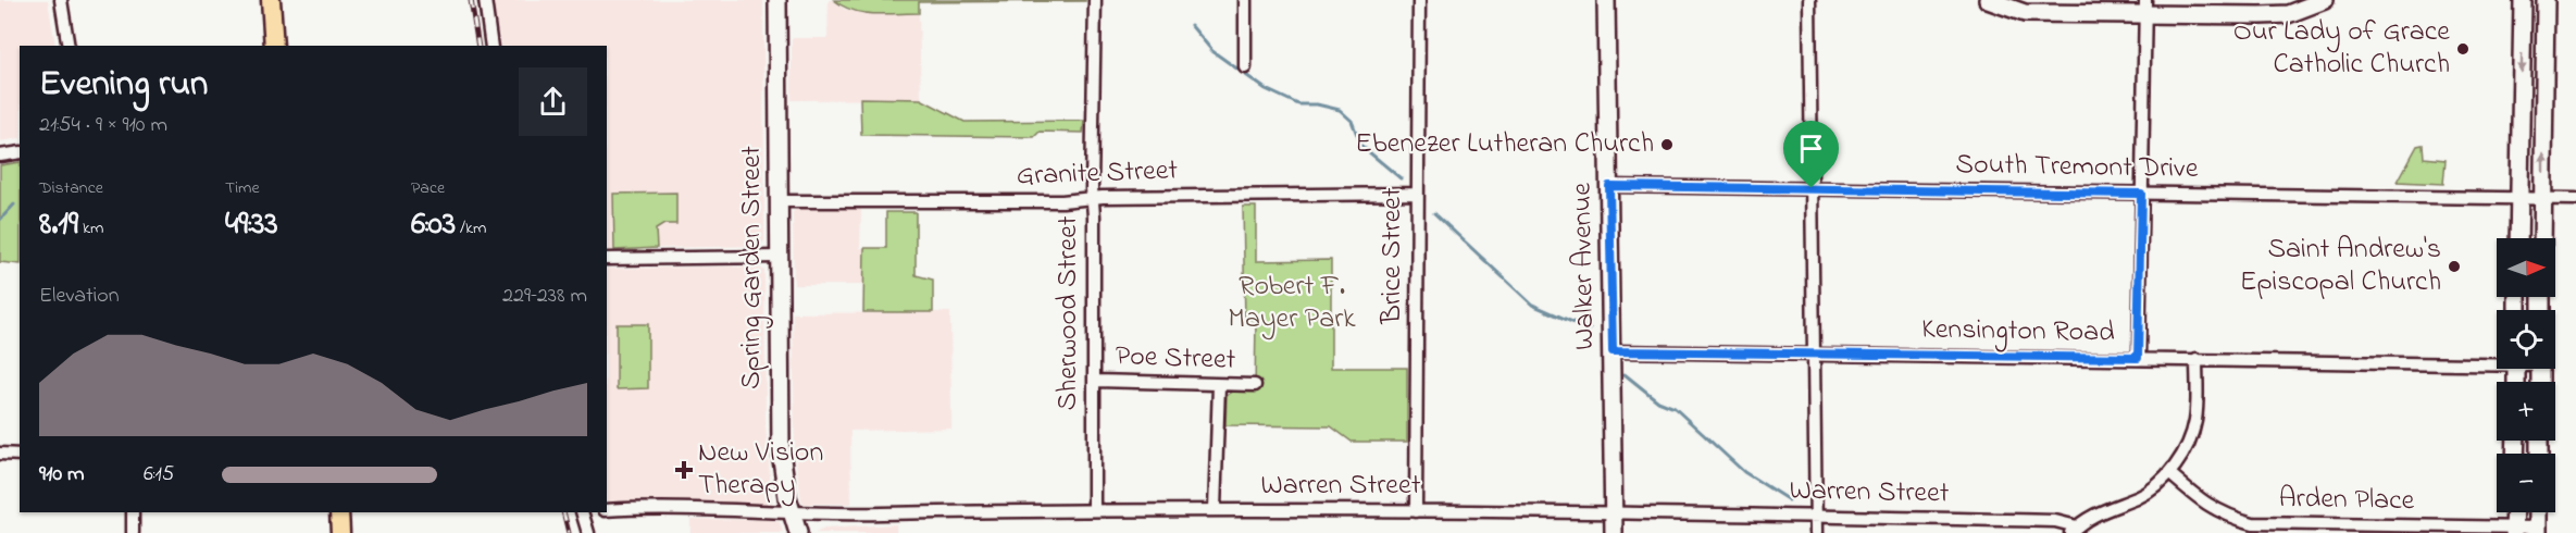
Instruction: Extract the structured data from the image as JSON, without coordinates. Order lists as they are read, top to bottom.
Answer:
{
  "streets": {
    "main road": ["Walker Avenue", "Spring Garden Street"],
    "street": [
      "South Tremont Drive",
      "Granite Street",
      "Brice Street",
      "Sherwood Street",
      "Kensington Road",
      "Poe Street",
      "Warren Street",
      "Arden Place"
    ]
  },
  "crossings": [
    ["South Tremont Drive", "Walker Avenue"],
    ["Granite Street", "Brice Street"],
    ["Granite Street", "Spring Garden Street"],
    ["Granite Street", "Sherwood Street"],
    ["Brice Street", "Warren Street"],
    ["Walker Avenue", "Kensington Road"],
    ["Walker Avenue", "Warren Street"],
    ["Spring Garden Street", "Warren Street"],
    ["Sherwood Street", "Poe Street"],
    ["Sherwood Street", "Warren Street"]
  ],
  "parks": ["Robert F. Mayer Park"],
  "places": {
    "other": ["Our Lady of Grace Catholic Church", "Ebenezer Lutheran Church", "Saint Andrew's Episcopal Church"],
    "health": ["New Vision Therapy"]
  },
  "north": "right",
  "page": {
    "heading": ["Evening run", "21:54 · 9 × 910 m"],
    "stats": [
      ["Distance", "8.19 km"],
      ["Time", "49:33"],
      ["Pace", "6:03 /km"]
    ],
    "map_buttons": ["+", "−"],
    "chart": ["Elevation", "229–238 m"],
    "list": [
      {
        "name": "910 m",
        "note": "6:15"
      }
    ]
  }
}
